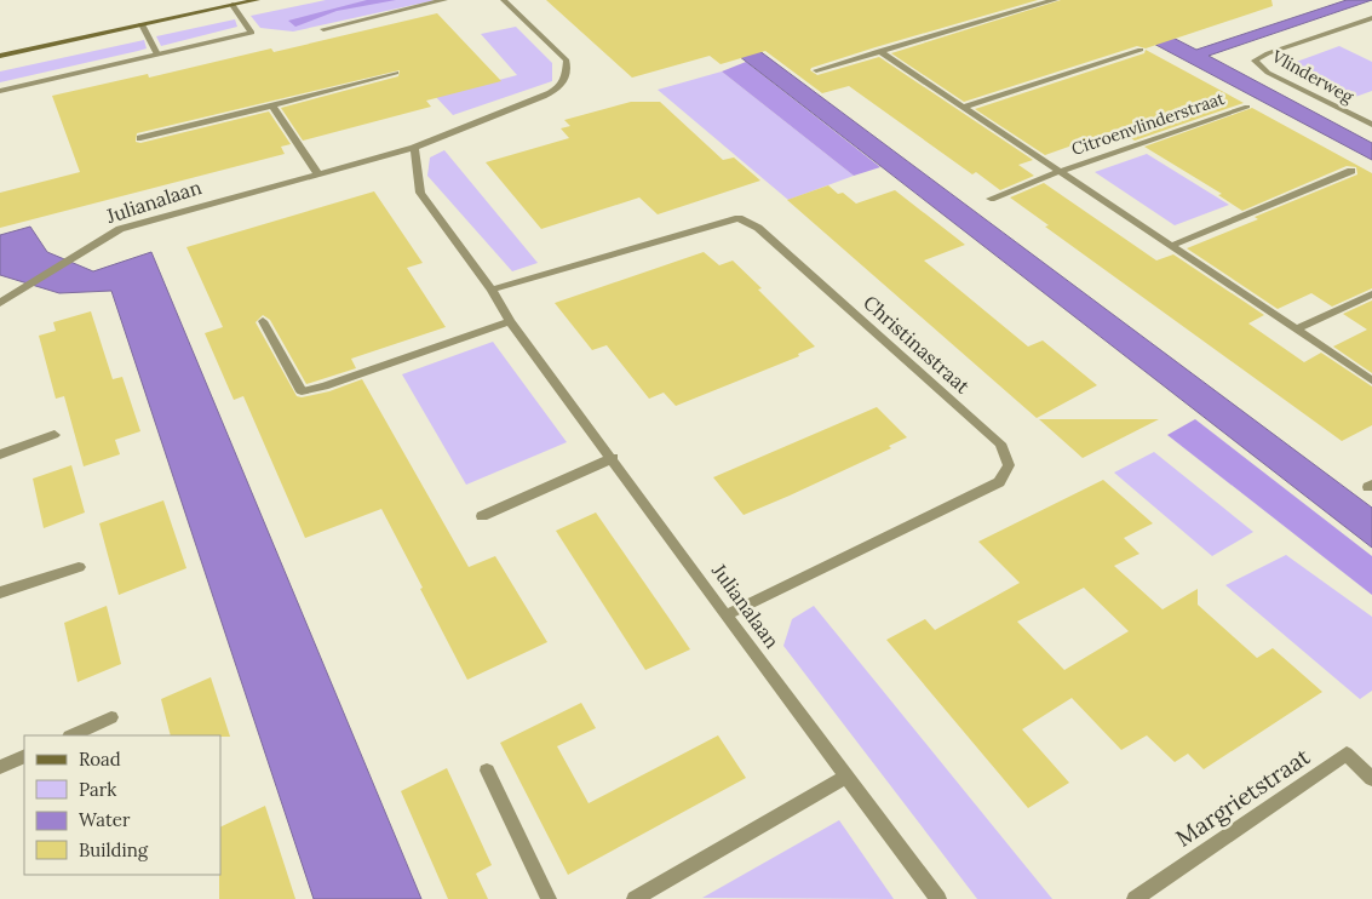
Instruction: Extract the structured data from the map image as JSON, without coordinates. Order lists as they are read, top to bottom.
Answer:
{
  "streets": {
    "street": [
      "Vlinderweg",
      "Citroenvlinderstraat",
      "Julianalaan",
      "Christinastraat",
      "Margrietstraat"
    ]
  },
  "crossings": [
    ["Julianalaan", "Christinastraat"]
  ],
  "legend": [
    "Road",
    "Park",
    "Water",
    "Building"
  ]
}
